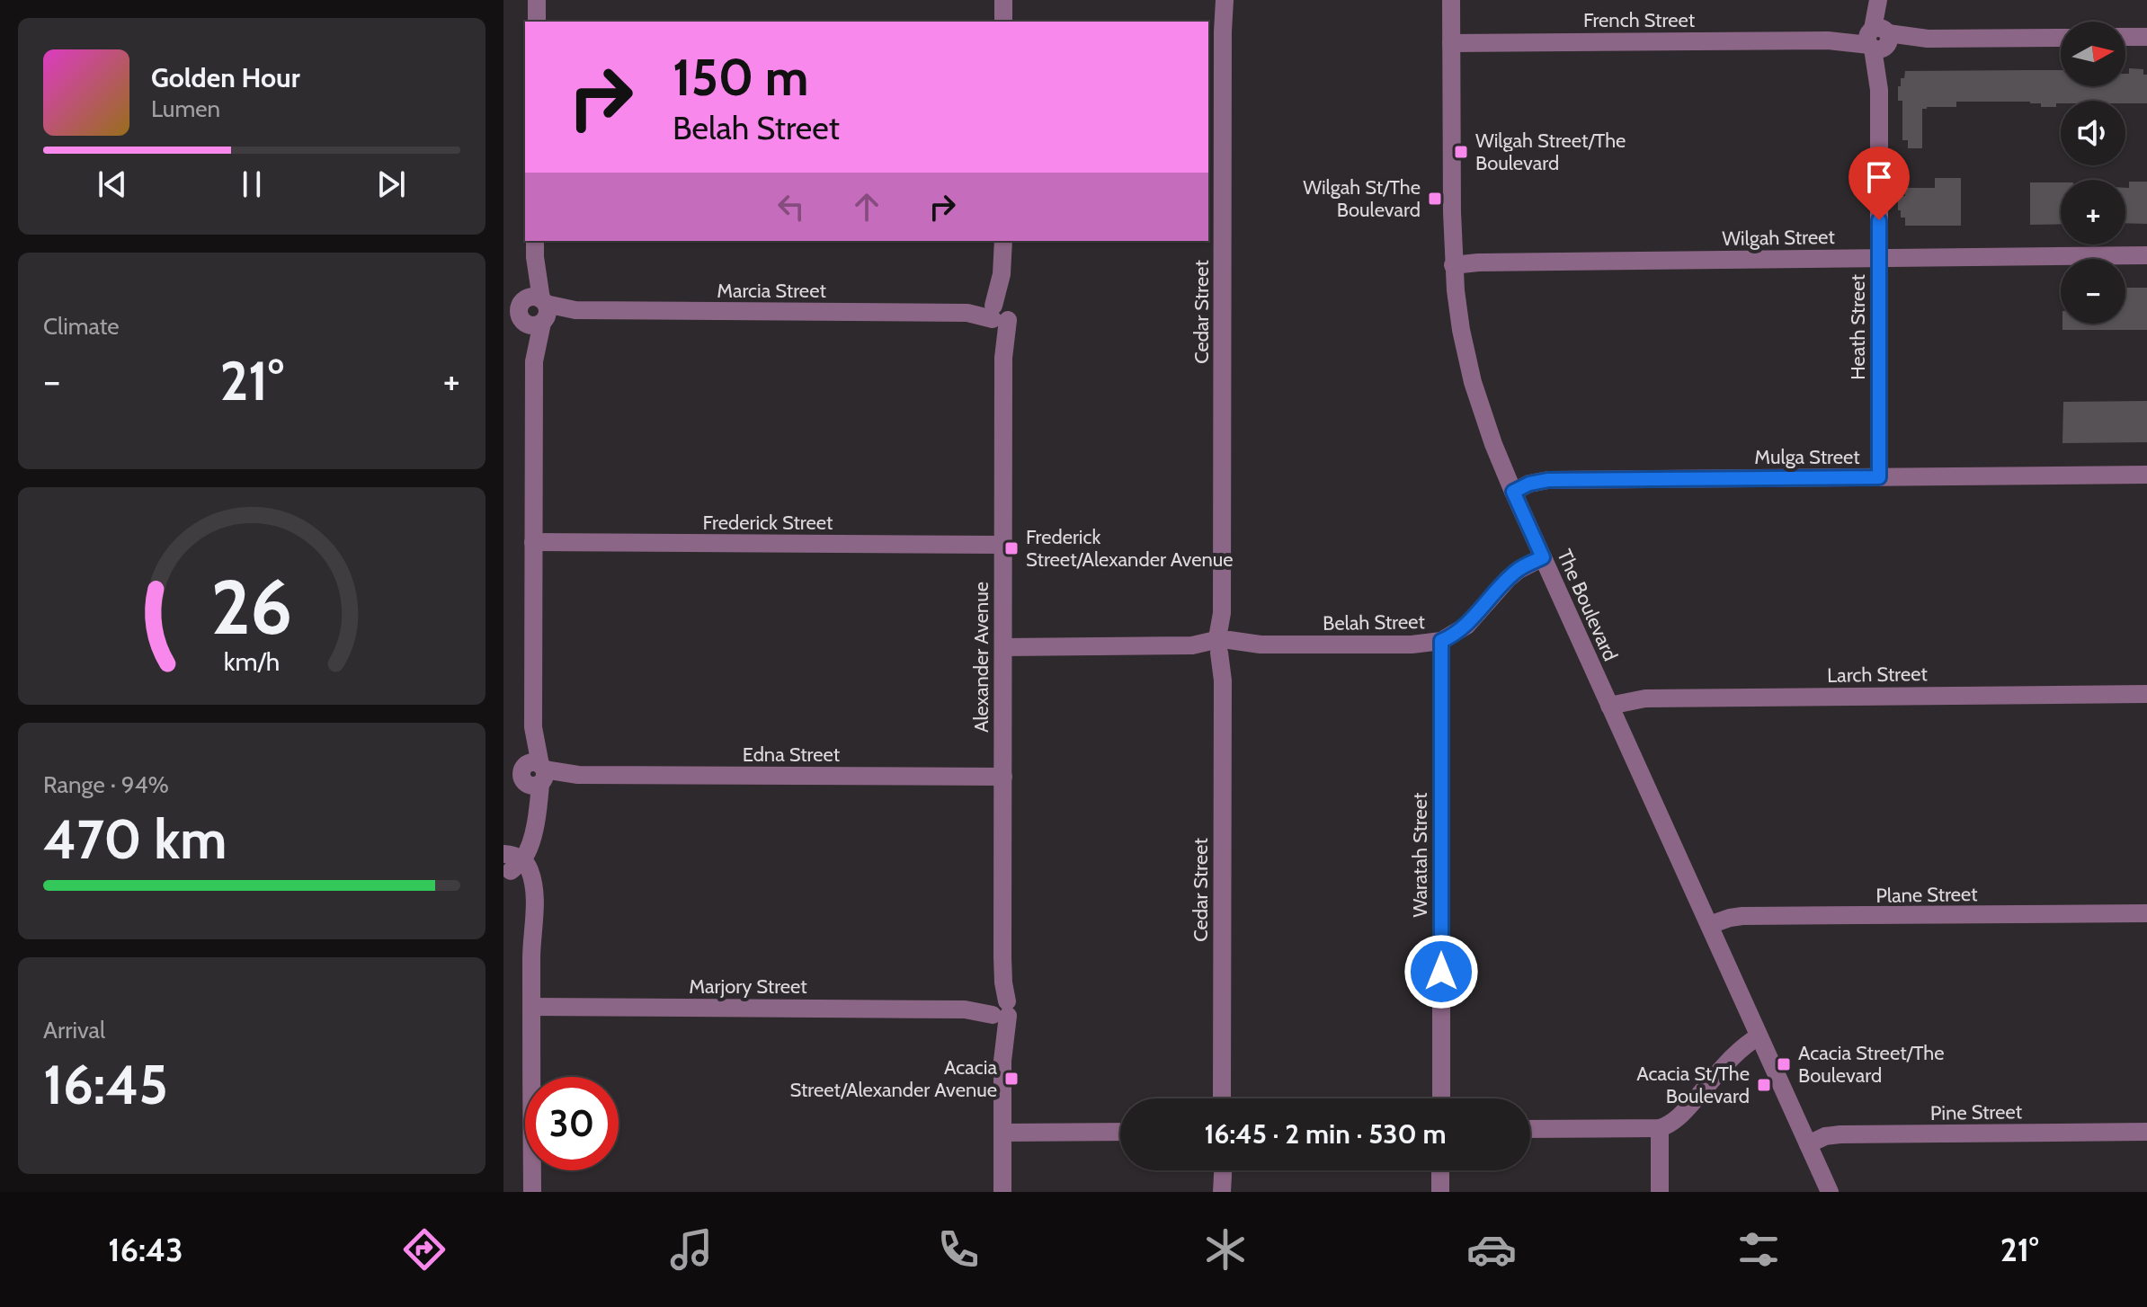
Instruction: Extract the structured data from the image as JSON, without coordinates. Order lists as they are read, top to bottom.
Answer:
{
  "streets": {
    "street": [
      "French Street",
      "Wilgah Street",
      "Marcia Street",
      "Cedar Street",
      "Heath Street",
      "Mulga Street",
      "Frederick Street",
      "The Boulevard",
      "Belah Street",
      "Alexander Avenue",
      "Larch Street",
      "Edna Street",
      "Waratah Street",
      "Plane Street",
      "Marjory Street",
      "Pine Street"
    ]
  },
  "crossings": [
    ["French Street", "Heath Street"],
    ["French Street", "The Boulevard"],
    ["Wilgah Street", "Heath Street"],
    ["Wilgah Street", "The Boulevard"],
    ["Marcia Street", "Alexander Avenue"],
    ["Cedar Street", "Belah Street"],
    ["Heath Street", "Mulga Street"],
    ["Mulga Street", "The Boulevard"],
    ["Frederick Street", "Alexander Avenue"],
    ["The Boulevard", "Belah Street"],
    ["The Boulevard", "Larch Street"],
    ["The Boulevard", "Plane Street"],
    ["The Boulevard", "Pine Street"],
    ["Belah Street", "Alexander Avenue"],
    ["Belah Street", "Waratah Street"],
    ["Alexander Avenue", "Edna Street"],
    ["Alexander Avenue", "Marjory Street"]
  ],
  "places": {
    "transit": [
      "Wilgah Street/The Boulevard",
      "Wilgah St/The Boulevard",
      "Frederick Street/Alexander Avenue",
      "Acacia Street/The Boulevard",
      "Acacia Street/Alexander Avenue",
      "Acacia St/The Boulevard"
    ]
  },
  "north": "right",
  "page": {
    "map_buttons": ["+", "−"],
    "turn": ["150 m", "Belah Street"],
    "song": ["Golden Hour", "Lumen"],
    "tile": [
      "Climate",
      ["Range · 94%", "470 km"],
      ["Arrival", "16:45"]
    ],
    "heat": ["−", "21°", "+"],
    "limit": "30",
    "trip": "16:45 · 2 min · 530 m",
    "tabs": ["16:43", "21°"],
    "gauge": ["26", "km/h"]
  }
}
